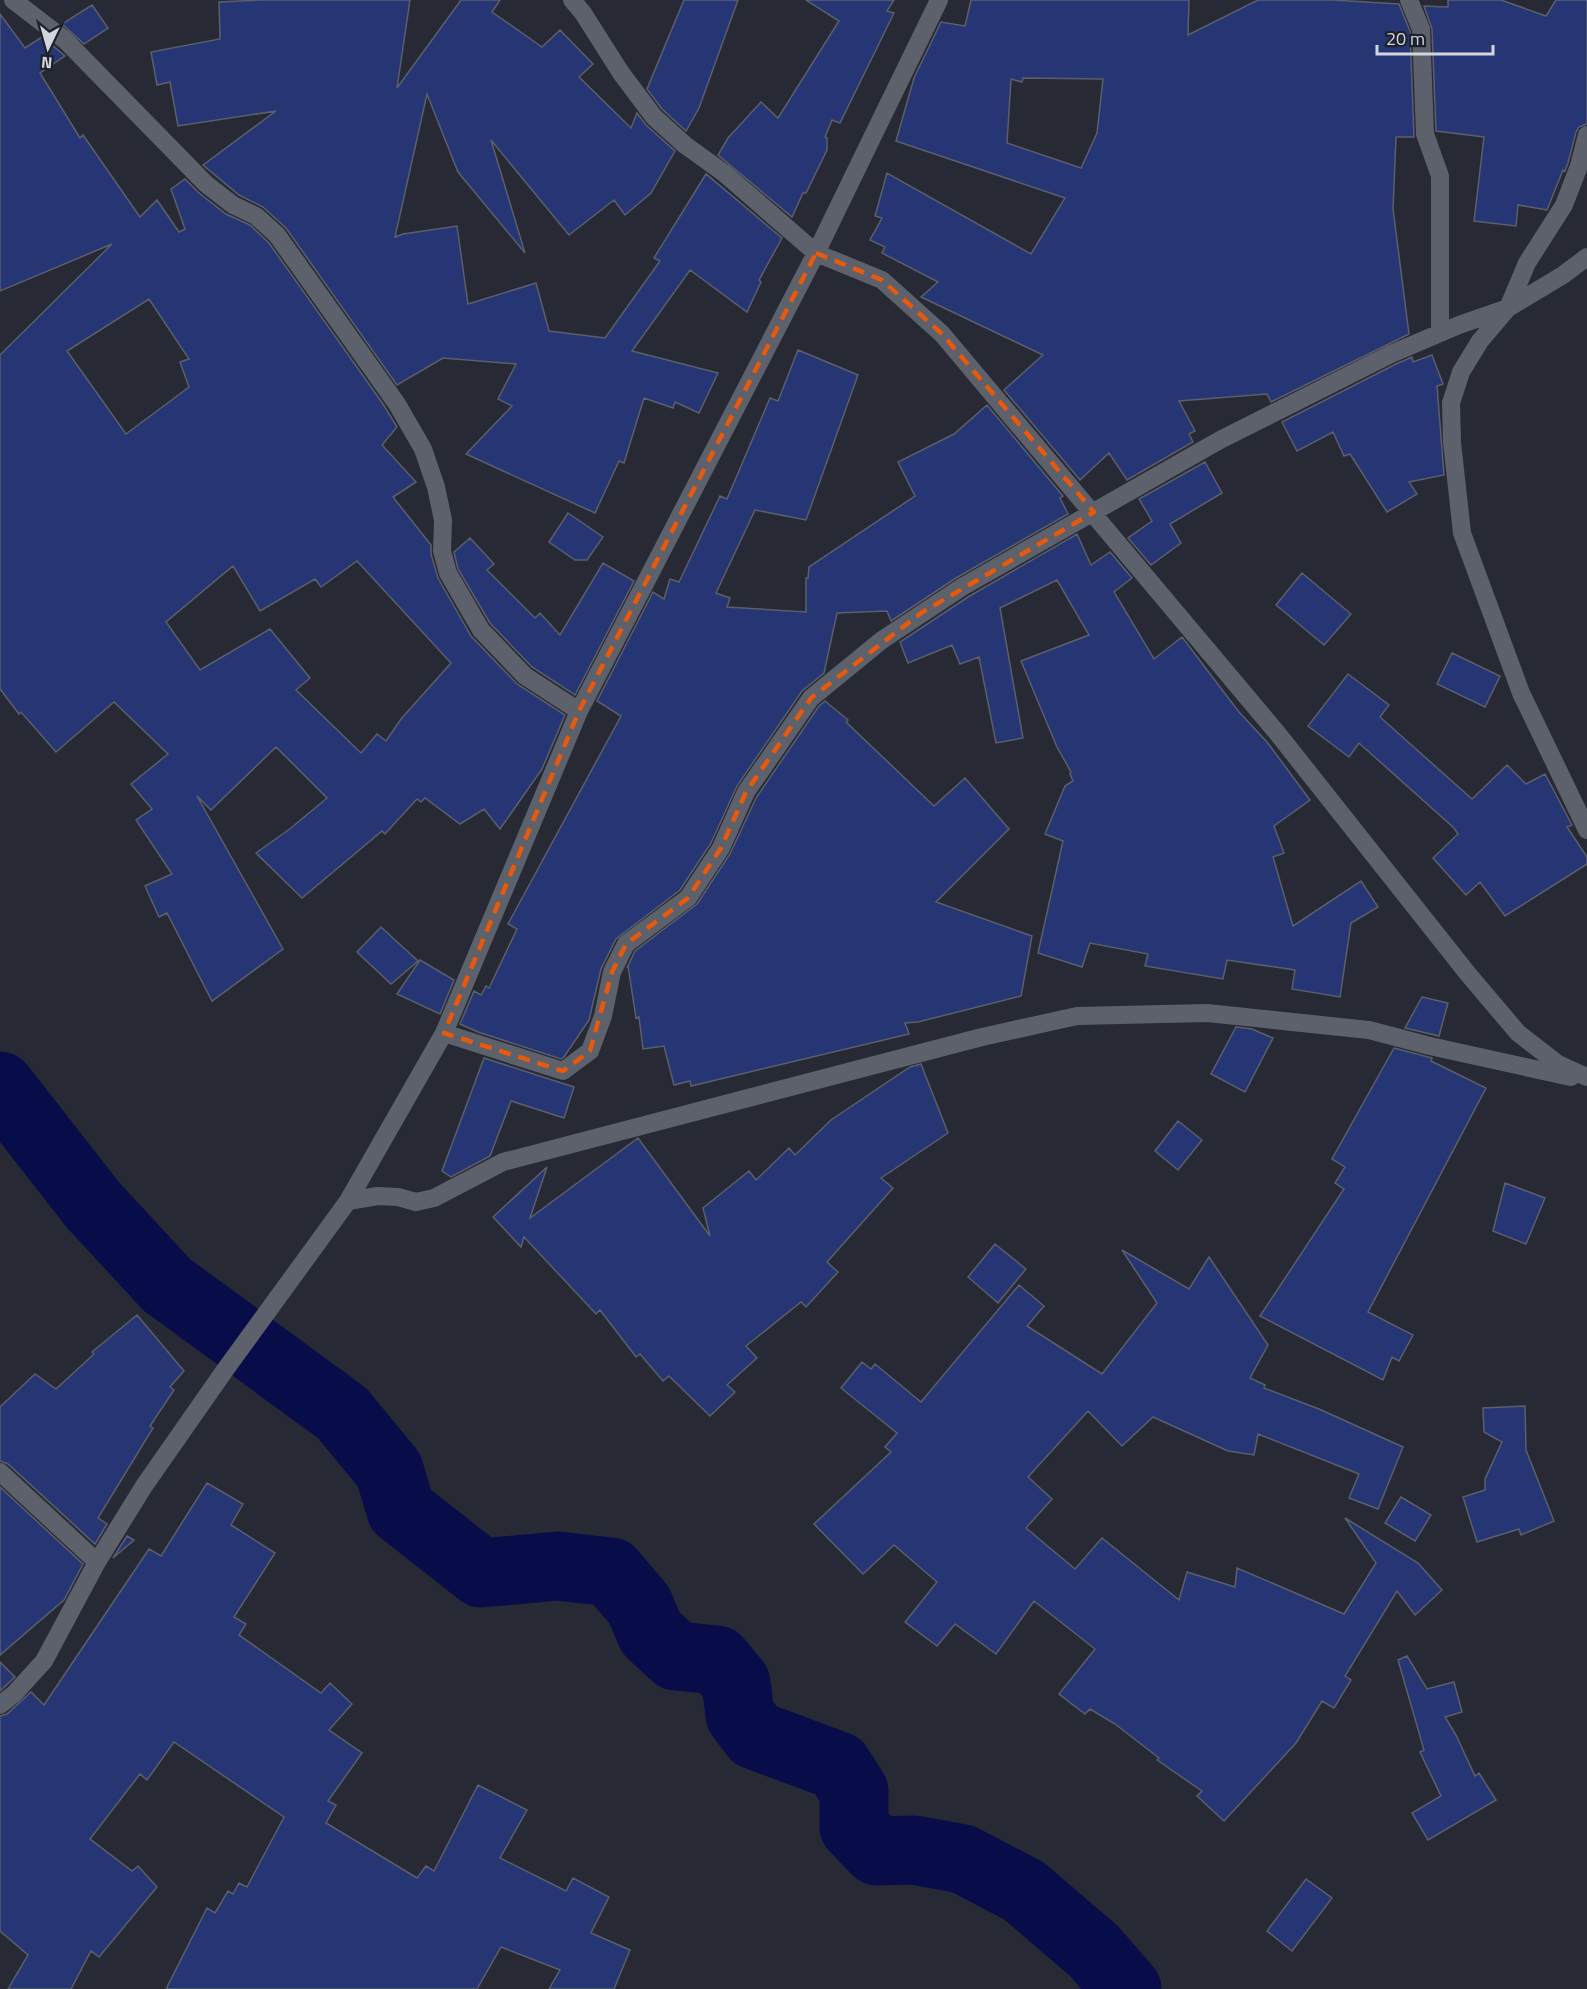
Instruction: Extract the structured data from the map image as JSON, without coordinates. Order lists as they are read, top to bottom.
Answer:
{
  "scale_bar": "20 m",
  "north": "bottom"
}
